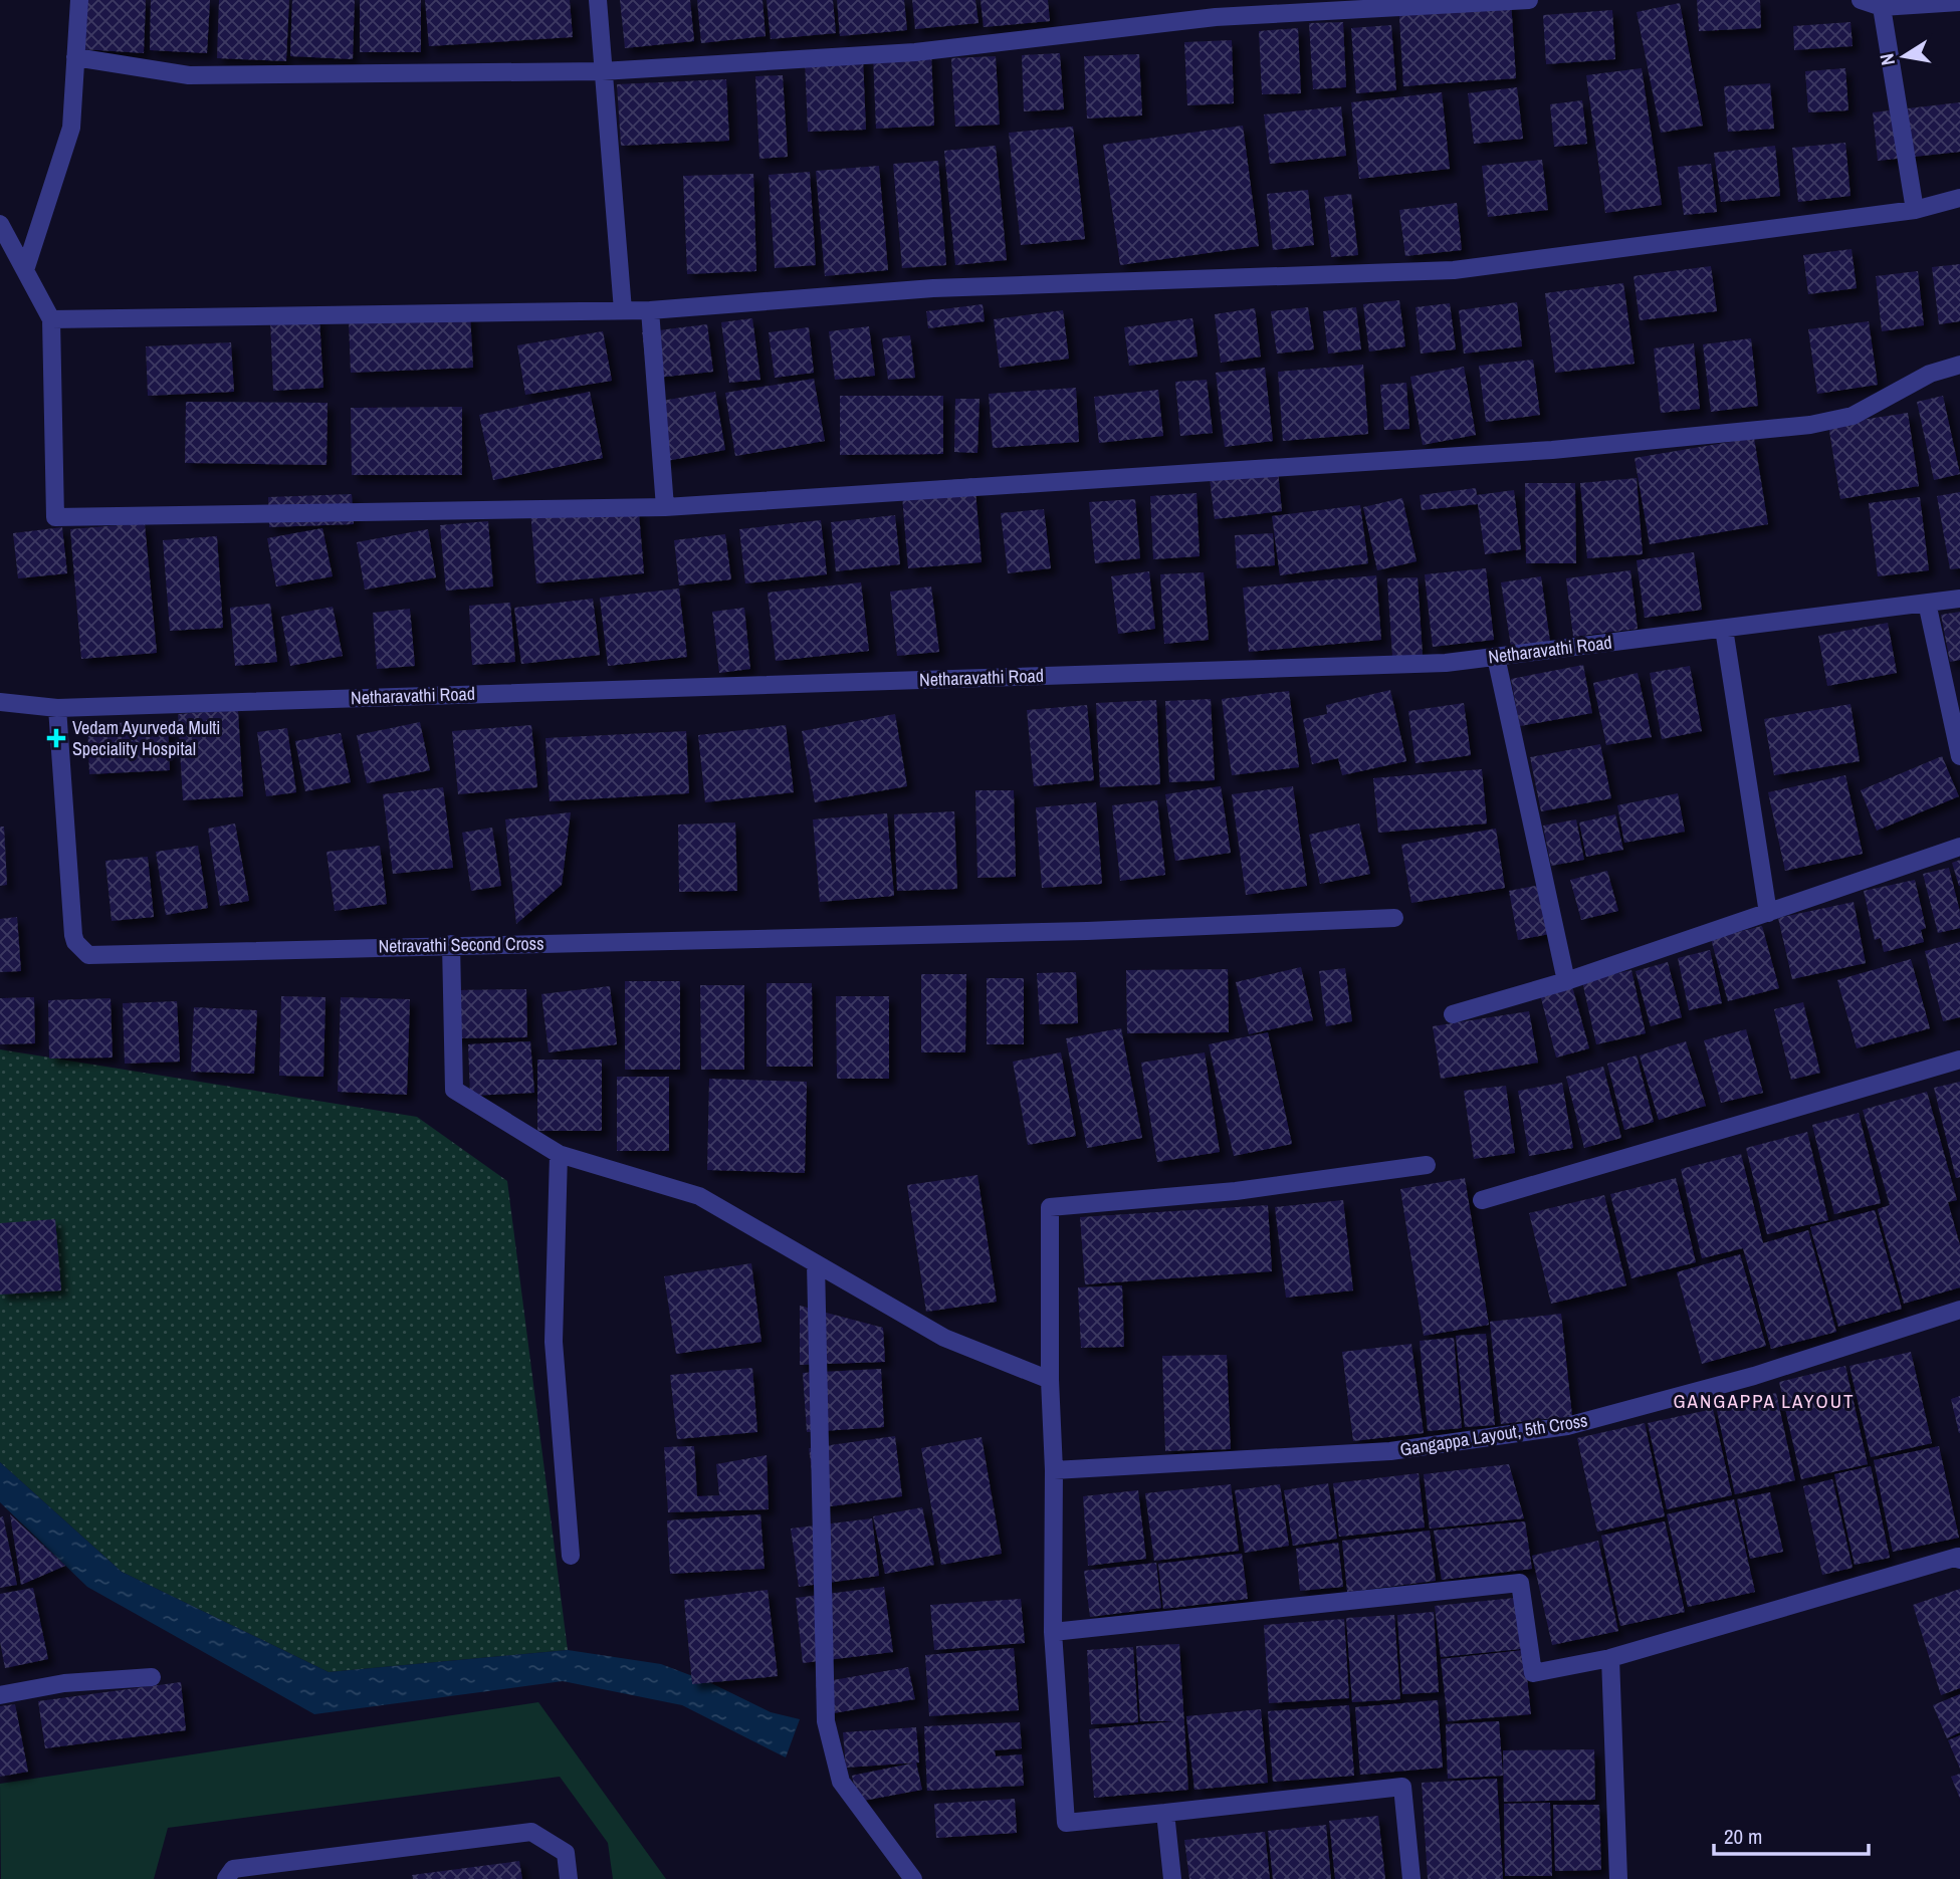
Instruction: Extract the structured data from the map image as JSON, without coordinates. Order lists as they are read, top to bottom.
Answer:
{
  "streets": {
    "street": ["Netharavathi Road", "Netravathi Second Cross", "Gangappa Layout, 5th Cross"]
  },
  "crossings": [
    ["Netharavathi Road", "Netravathi Second Cross"]
  ],
  "districts": ["GANGAPPA LAYOUT"],
  "places": {
    "health": ["Vedam Ayurveda Multi Speciality Hospital"]
  },
  "scale_bar": "20 m",
  "north": "left"
}
